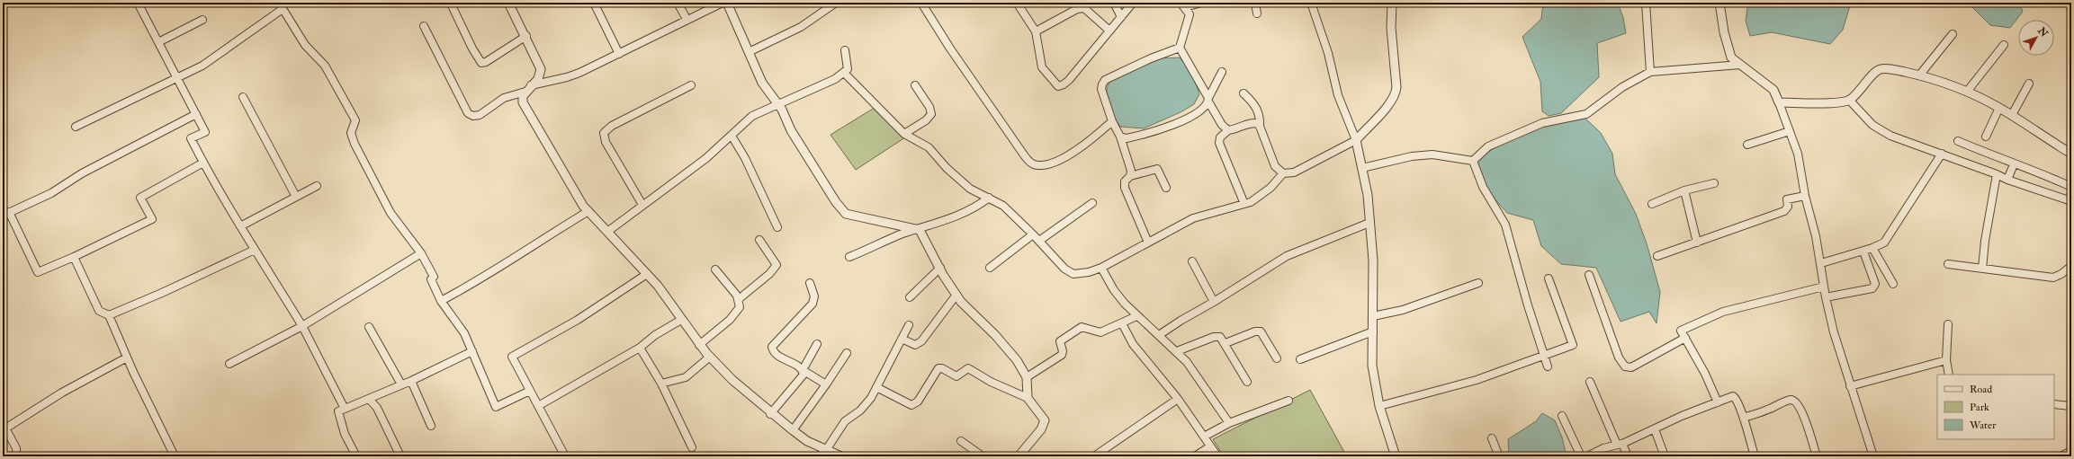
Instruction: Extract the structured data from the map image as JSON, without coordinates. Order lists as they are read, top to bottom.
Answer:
{
  "legend": ["Road", "Park", "Water"],
  "north": "top right"
}
